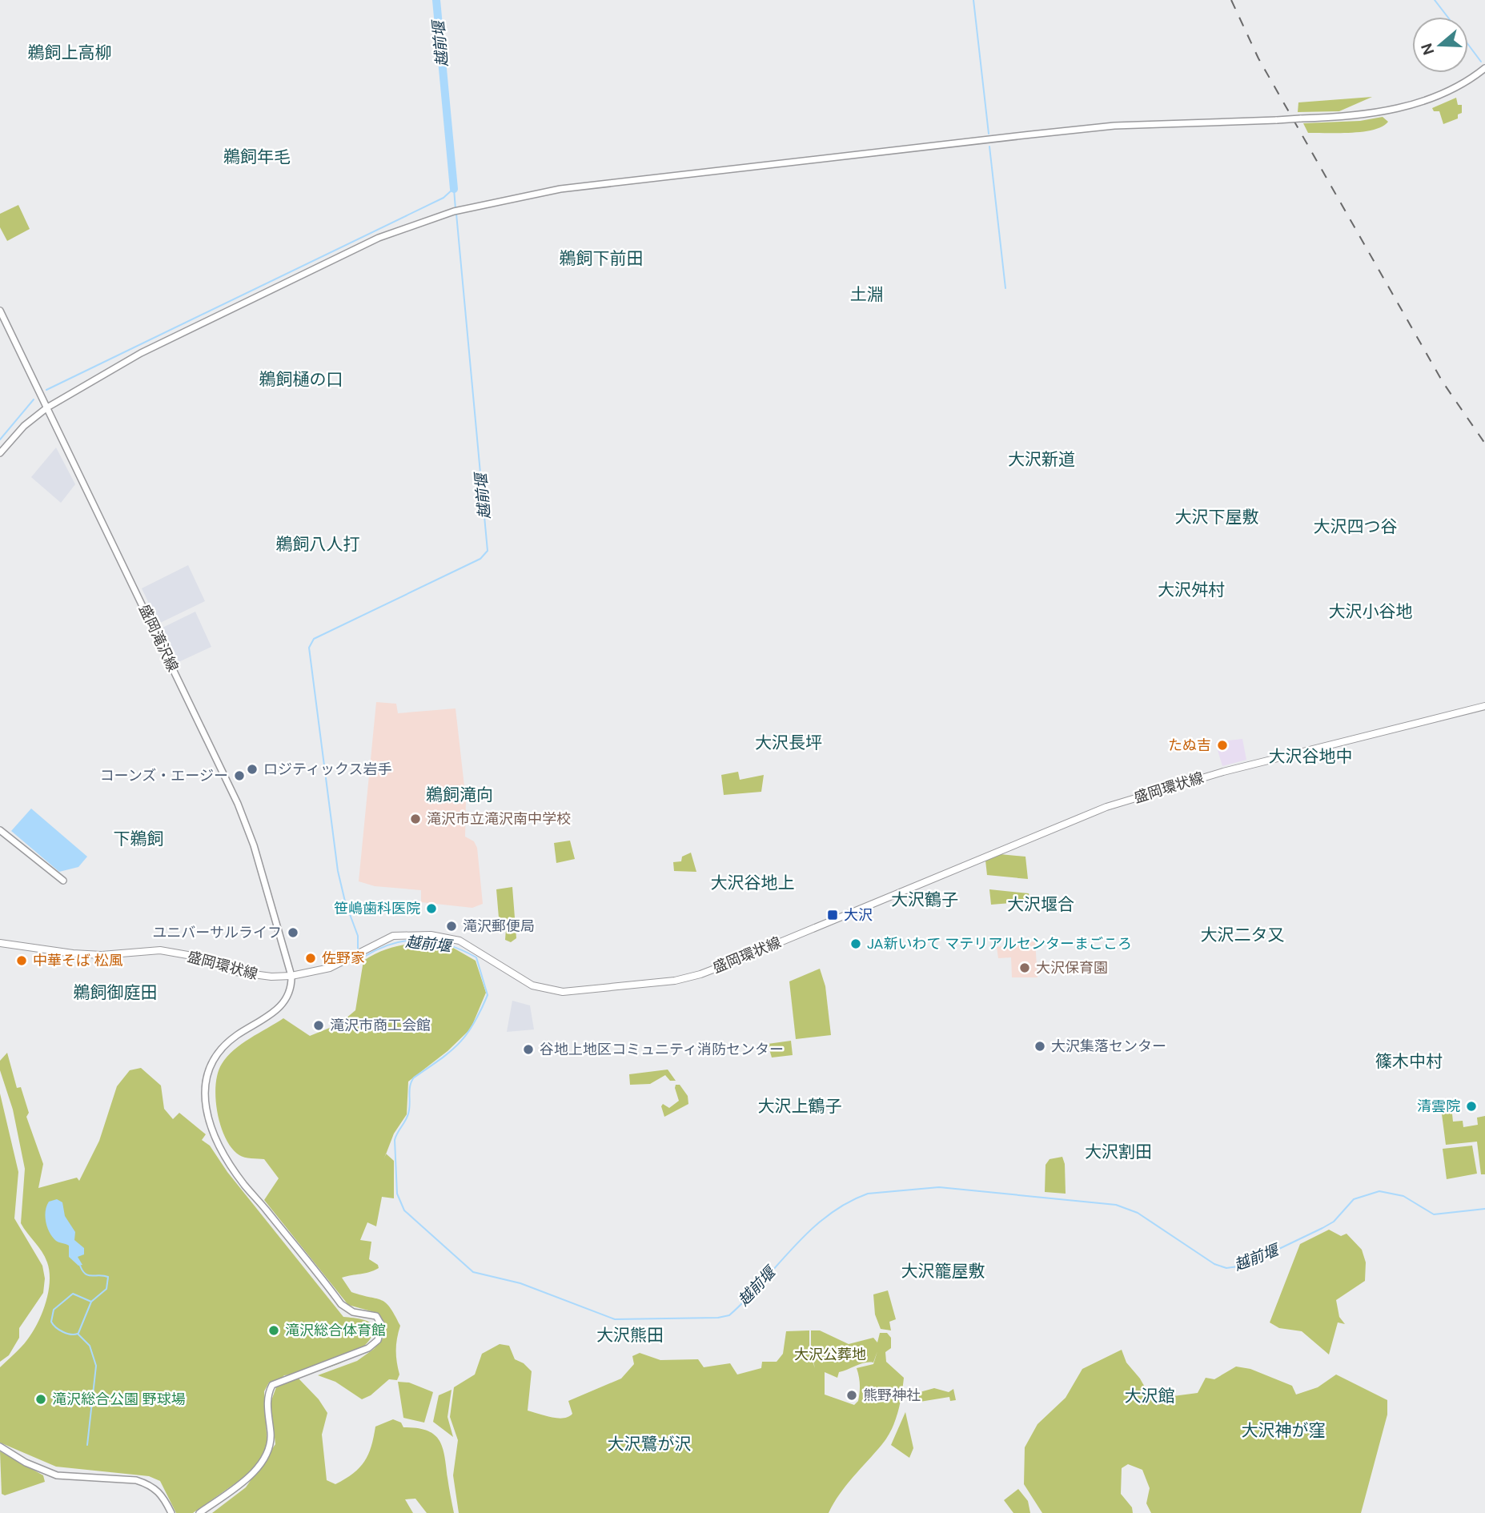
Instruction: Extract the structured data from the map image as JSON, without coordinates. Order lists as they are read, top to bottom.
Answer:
{
  "streets": {
    "main road": ["盛岡環状線"],
    "street": ["盛岡滝沢線"]
  },
  "crossings": [
    ["盛岡滝沢線", "盛岡環状線"]
  ],
  "districts": [
    "鵜飼上高柳",
    "鵜飼年毛",
    "鵜飼下前田",
    "土淵",
    "鵜飼樋の口",
    "大沢新道",
    "大沢下屋敷",
    "大沢四つ谷",
    "鵜飼八人打",
    "大沢舛村",
    "大沢小谷地",
    "大沢長坪",
    "大沢谷地中",
    "鵜飼滝向",
    "下鵜飼",
    "大沢谷地上",
    "大沢鶴子",
    "大沢堰合",
    "大沢二タ又",
    "鵜飼御庭田",
    "篠木中村",
    "大沢上鶴子",
    "大沢割田",
    "大沢籠屋敷",
    "大沢熊田",
    "大沢館",
    "大沢神が窪",
    "大沢鷺が沢"
  ],
  "water": ["越前堰"],
  "parks": ["大沢公葬地"],
  "places": {
    "other": [
      "たぬ吉",
      "ロジティックス岩手",
      "コーンズ・エージー",
      "滝沢市立滝沢南中学校",
      "笹嶋歯科医院",
      "滝沢郵便局",
      "ユニバーサルライフ",
      "JA新いわて マテリアルセンターまごころ",
      "佐野家",
      "中華そば 松風",
      "大沢保育園",
      "滝沢市商工会館",
      "大沢集落センター",
      "谷地上地区コミュニティ消防センター",
      "清雲院",
      "滝沢総合体育館",
      "熊野神社",
      "滝沢総合公園 野球場"
    ],
    "transit": ["大沢"]
  },
  "north": "left"
}
